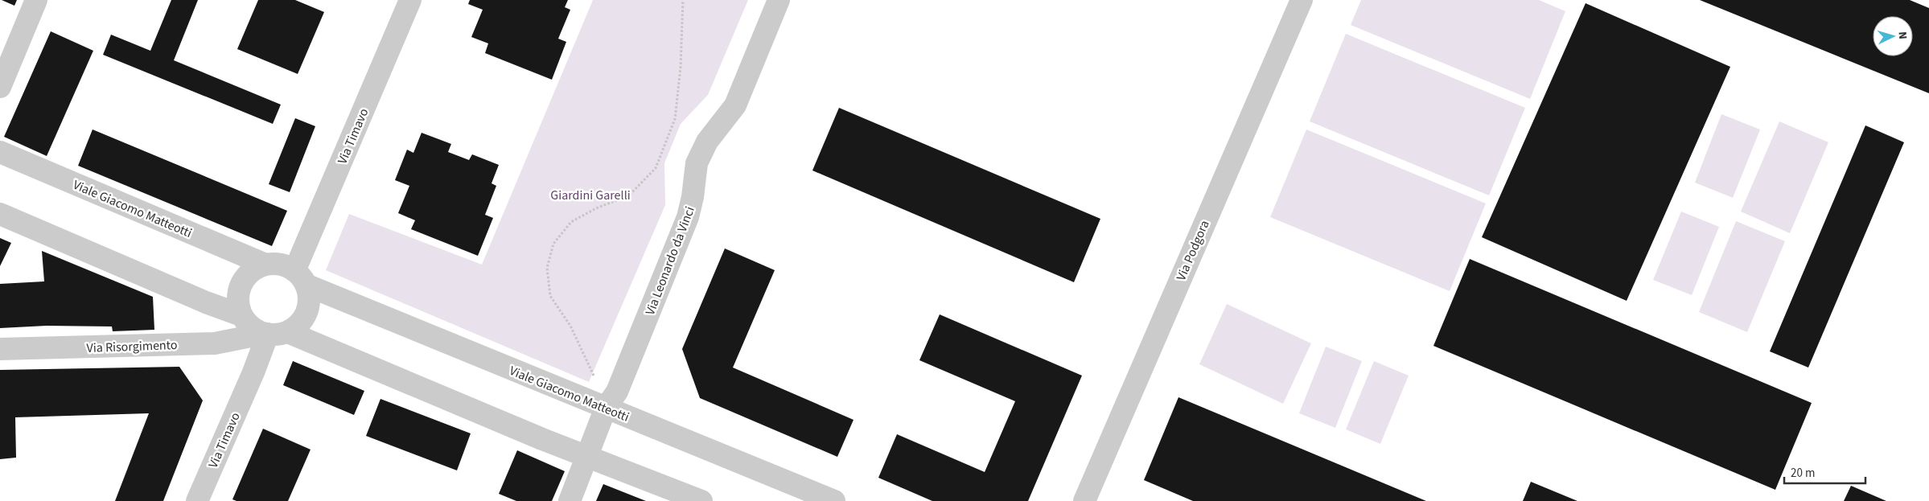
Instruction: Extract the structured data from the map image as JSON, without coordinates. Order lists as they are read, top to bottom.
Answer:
{
  "streets": {
    "street": [
      "Via Timavo",
      "Viale Giacomo Matteotti",
      "Via Podgora",
      "Via Leonardo da Vinci",
      "Via Risorgimento"
    ]
  },
  "crossings": [
    ["Via Timavo", "Viale Giacomo Matteotti"],
    ["Via Timavo", "Via Risorgimento"],
    ["Viale Giacomo Matteotti", "Via Leonardo da Vinci"],
    ["Viale Giacomo Matteotti", "Via Risorgimento"]
  ],
  "parks": ["Giardini Garelli"],
  "scale_bar": "20 m",
  "north": "right"
}
